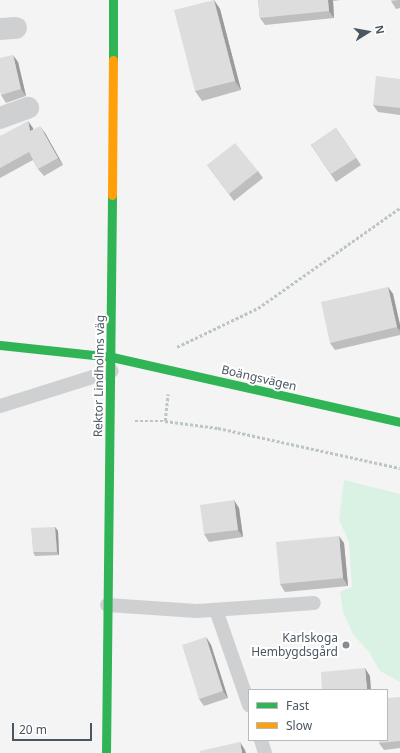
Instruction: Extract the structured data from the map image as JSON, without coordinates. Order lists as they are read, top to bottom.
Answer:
{
  "streets": {
    "street": ["Rektor Lindholms väg", "Boängsvägen"]
  },
  "crossings": [
    ["Rektor Lindholms väg", "Boängsvägen"]
  ],
  "places": ["Karlskoga Hembygdsgård"],
  "legend": ["Fast", "Slow"],
  "scale_bar": "20 m",
  "north": "right"
}
